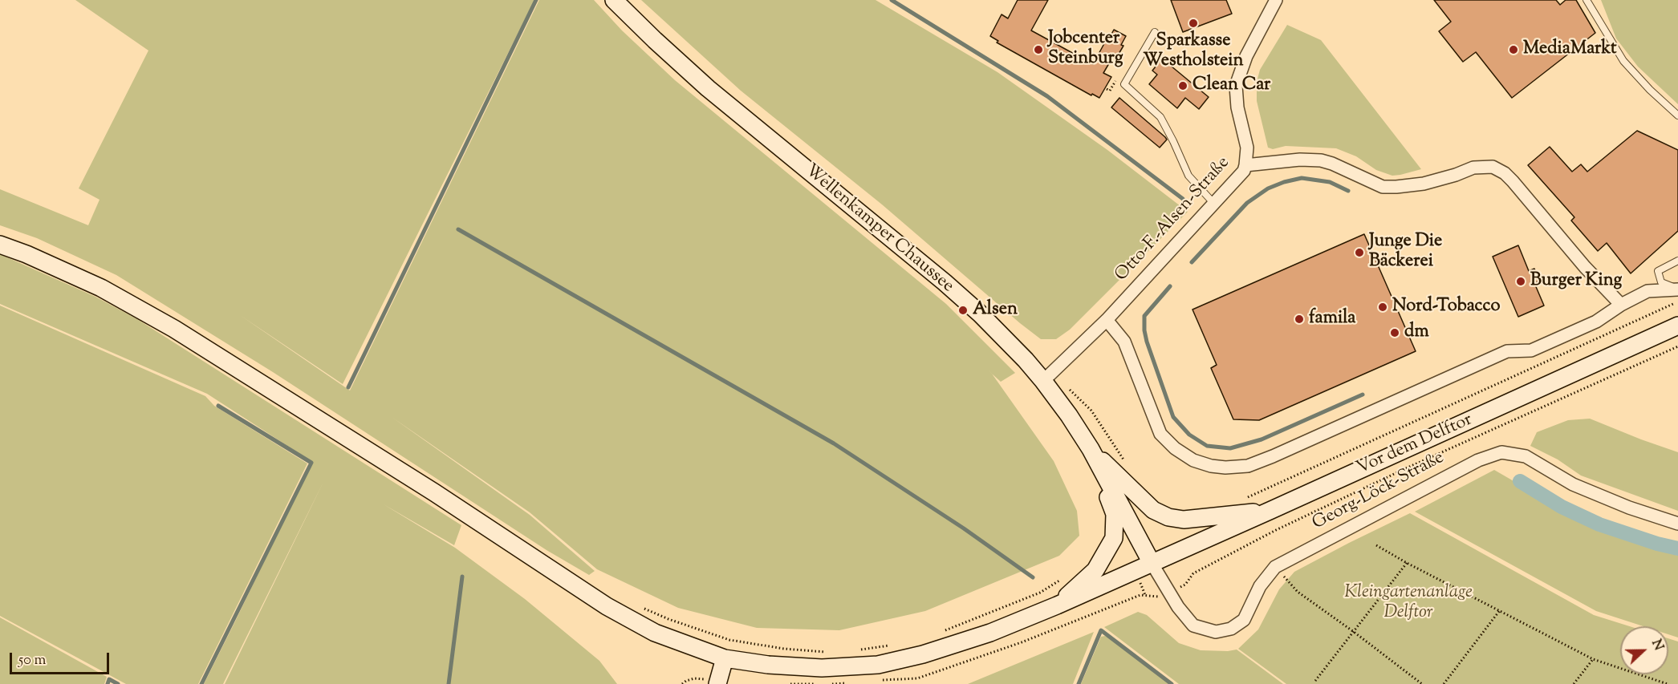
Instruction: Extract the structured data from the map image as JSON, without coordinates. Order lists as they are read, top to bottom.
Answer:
{
  "streets": {
    "main road": ["Wellenkamper Chaussee", "Vor dem Delftor"],
    "street": ["Otto-F.-Alsen-Straße", "Georg-Löck-Straße"]
  },
  "crossings": [
    ["Otto-F.-Alsen-Straße", "Wellenkamper Chaussee"],
    ["Wellenkamper Chaussee", "Vor dem Delftor"],
    ["Wellenkamper Chaussee", "Georg-Löck-Straße"],
    ["Vor dem Delftor", "Georg-Löck-Straße"]
  ],
  "parks": ["Kleingartenanlage Delftor"],
  "places": [
    "Sparkasse Westholstein",
    "Jobcenter Steinburg",
    "MediaMarkt",
    "Clean Car",
    "Junge Die Bäckerei",
    "Burger King",
    "Nord-Tobacco",
    "Alsen",
    "famila",
    "dm"
  ],
  "scale_bar": "50 m",
  "north": "right"
}
